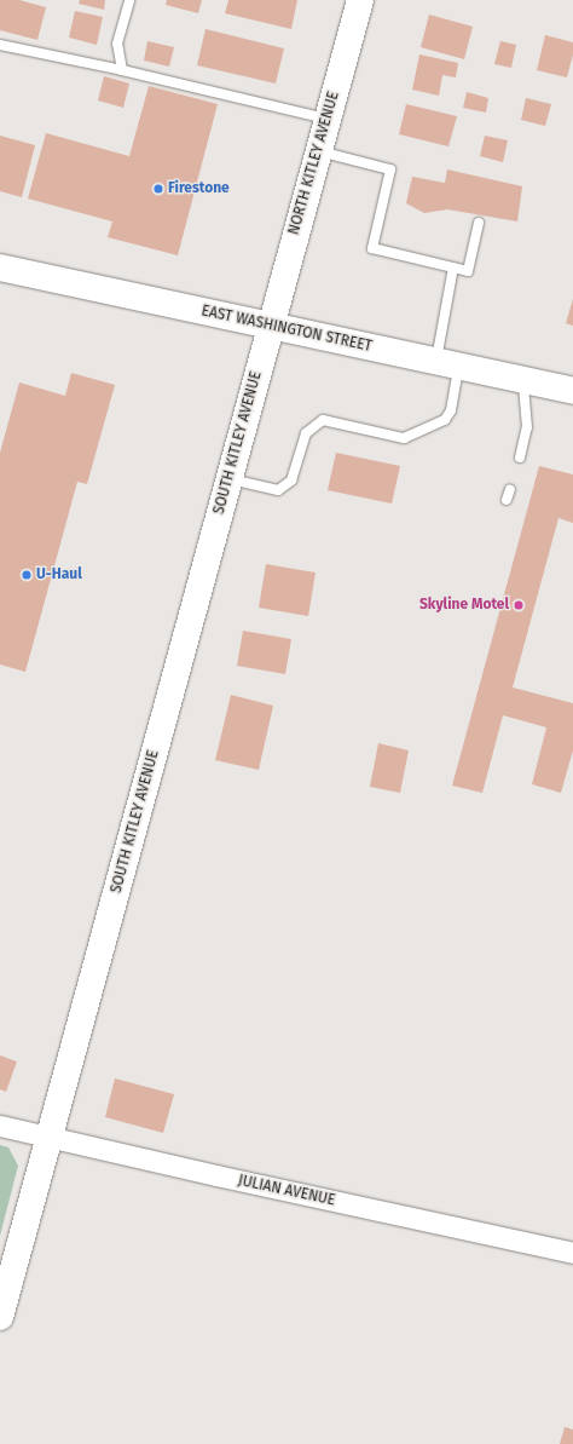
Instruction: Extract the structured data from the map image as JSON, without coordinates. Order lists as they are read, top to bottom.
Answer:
{
  "streets": {
    "street": [
      "NORTH KITLEY AVENUE",
      "EAST WASHINGTON STREET",
      "SOUTH KITLEY AVENUE",
      "JULIAN AVENUE"
    ]
  },
  "crossings": [
    ["NORTH KITLEY AVENUE", "EAST WASHINGTON STREET"],
    ["NORTH KITLEY AVENUE", "SOUTH KITLEY AVENUE"],
    ["EAST WASHINGTON STREET", "SOUTH KITLEY AVENUE"],
    ["SOUTH KITLEY AVENUE", "JULIAN AVENUE"]
  ],
  "places": ["Firestone", "U-Haul", "Skyline Motel"]
}
